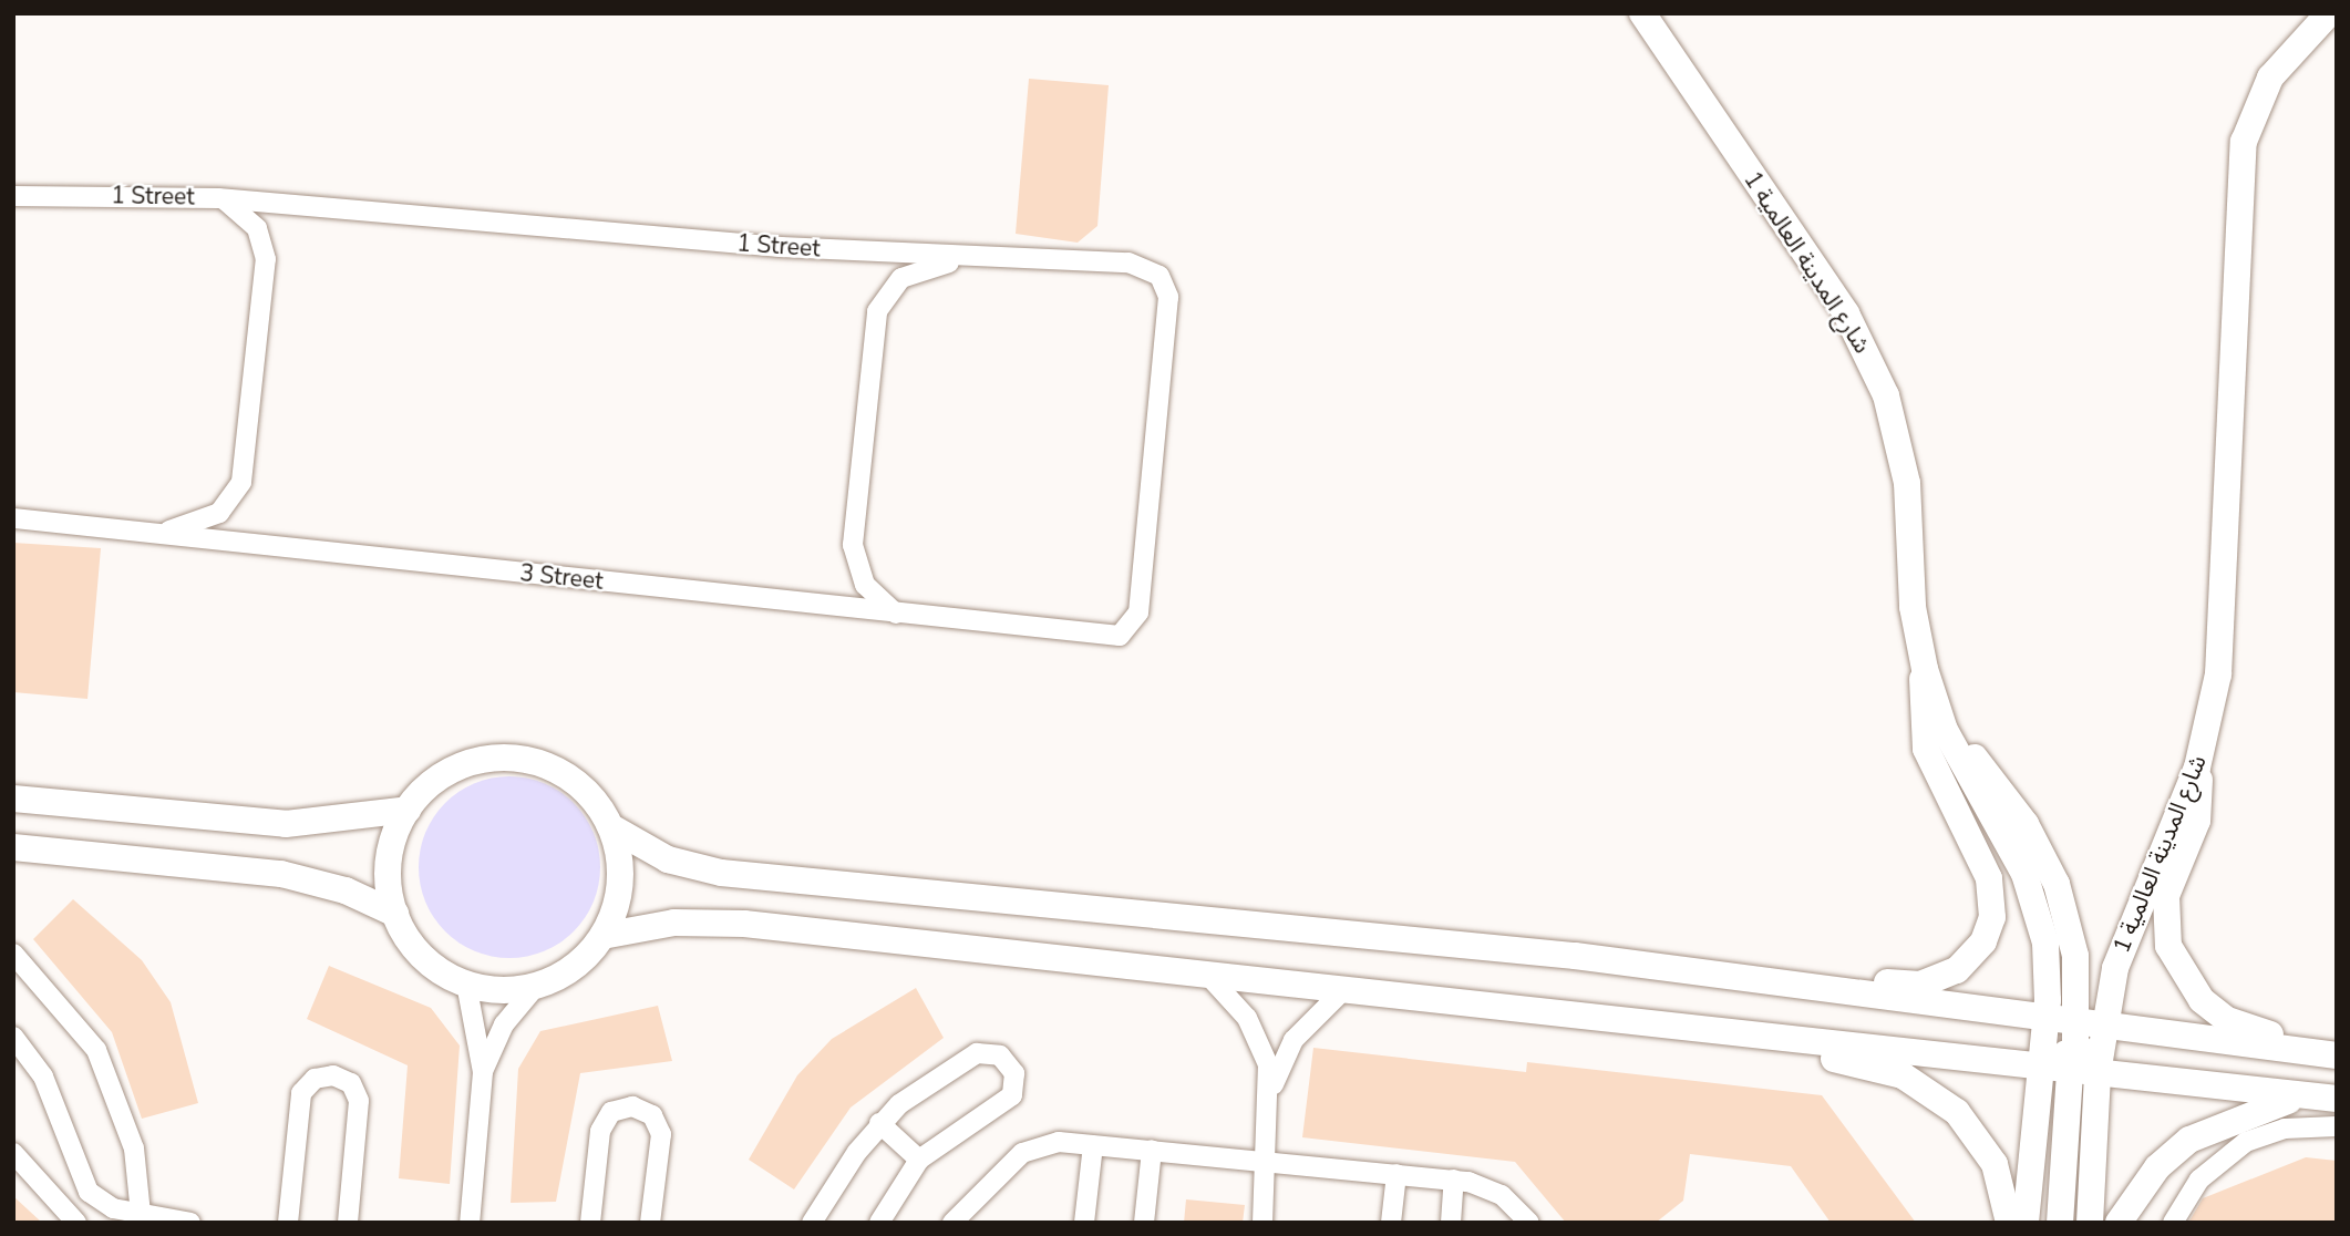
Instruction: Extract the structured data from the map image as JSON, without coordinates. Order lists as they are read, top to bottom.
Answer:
{
  "streets": {
    "street": ["1 Street", "شارع المدينة العالمية 1", "3 Street"]
  },
  "crossings": [
    ["1 Street", "3 Street"]
  ]
}
